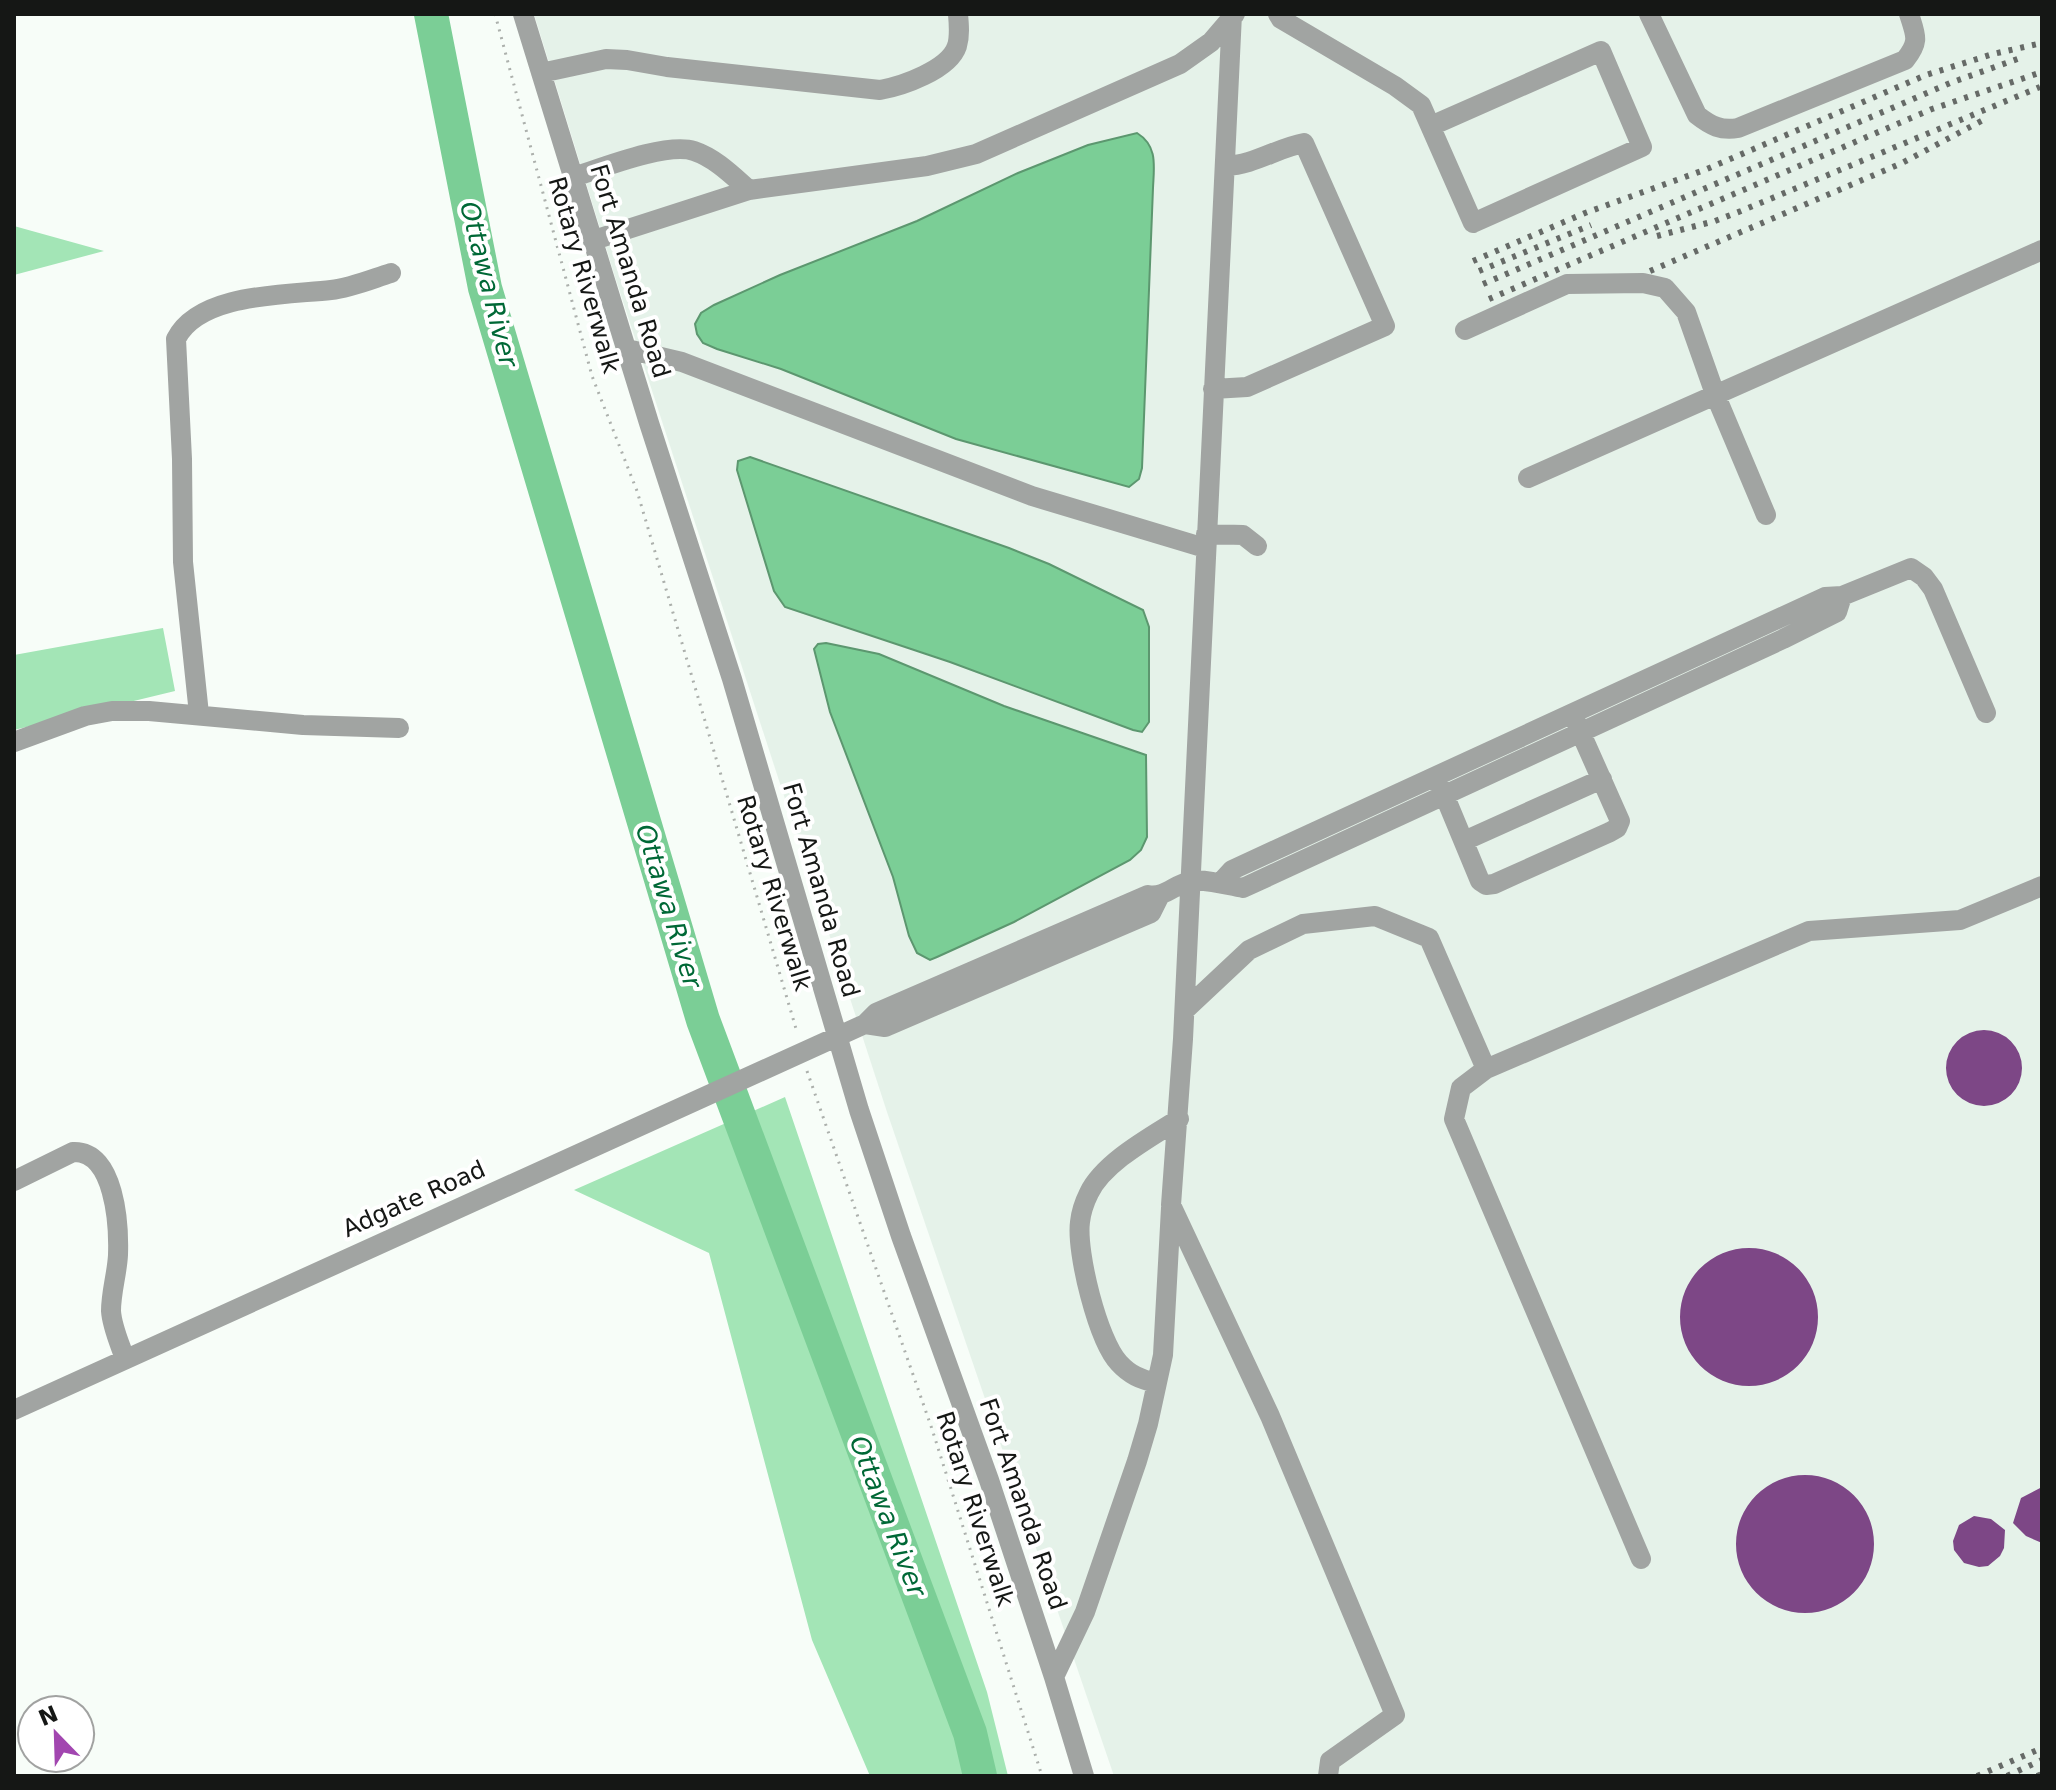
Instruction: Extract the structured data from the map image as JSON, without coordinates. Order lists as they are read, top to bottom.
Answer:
{
  "streets": {
    "street": ["Fort Amanda Road", "Adgate Road"],
    "path": ["Rotary Riverwalk"]
  },
  "crossings": [
    ["Fort Amanda Road", "Adgate Road"],
    ["Rotary Riverwalk", "Adgate Road"]
  ],
  "water": ["Ottawa River"],
  "north": "top left"
}
